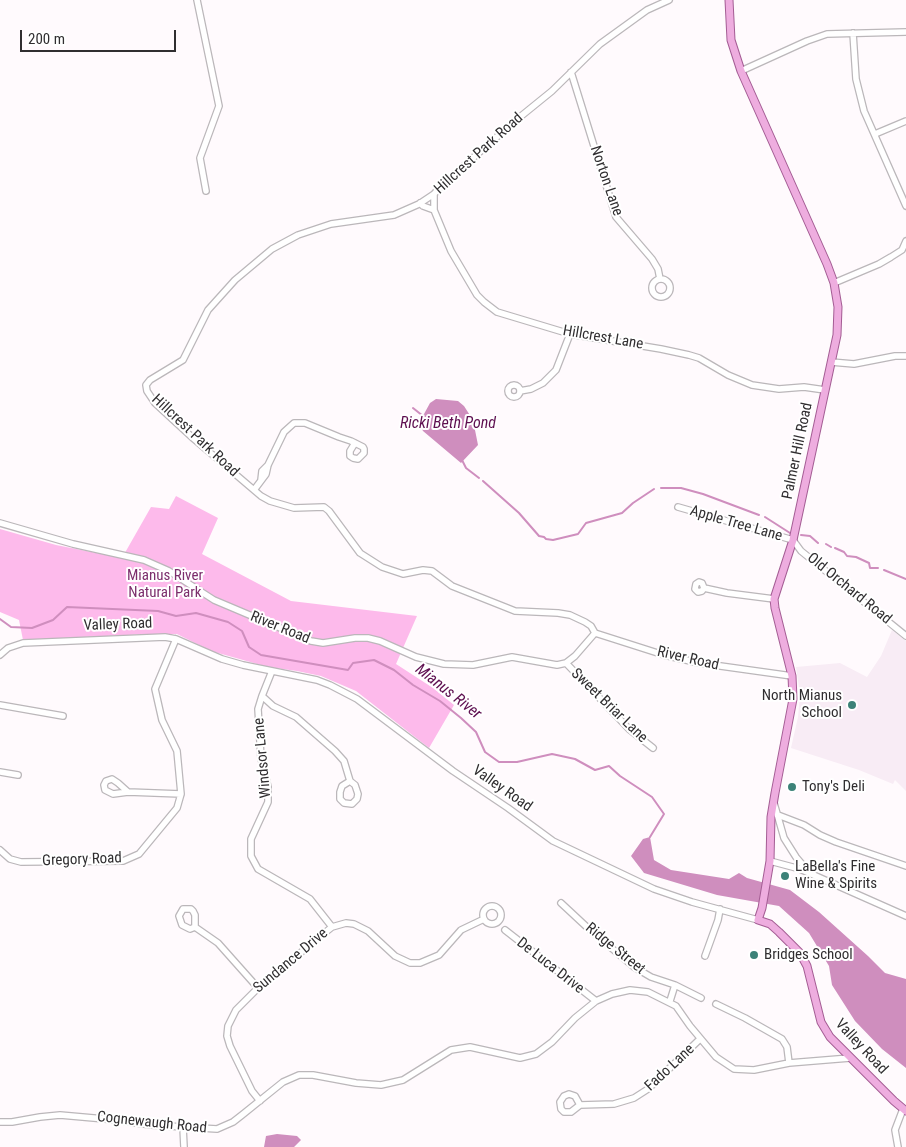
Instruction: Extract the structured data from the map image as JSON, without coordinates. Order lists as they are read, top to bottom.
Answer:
{
  "streets": {
    "main road": ["Palmer Hill Road", "Valley Road"],
    "street": [
      "Hillcrest Park Road",
      "Norton Lane",
      "Hillcrest Lane",
      "Apple Tree Lane",
      "Old Orchard Road",
      "River Road",
      "Sweet Briar Lane",
      "Windsor Lane",
      "Gregory Road",
      "Ridge Street",
      "Sundance Drive",
      "De Luca Drive",
      "Fado Lane",
      "Cognewaugh Road"
    ]
  },
  "crossings": [
    ["Hillcrest Park Road", "Norton Lane"],
    ["Hillcrest Park Road", "Hillcrest Lane"],
    ["Hillcrest Park Road", "River Road"],
    ["Hillcrest Lane", "Palmer Hill Road"],
    ["Palmer Hill Road", "Apple Tree Lane"],
    ["Palmer Hill Road", "Old Orchard Road"],
    ["Palmer Hill Road", "Valley Road"],
    ["Palmer Hill Road", "River Road"],
    ["Apple Tree Lane", "Old Orchard Road"],
    ["Valley Road", "Windsor Lane"],
    ["Valley Road", "Cognewaugh Road"],
    ["River Road", "Sweet Briar Lane"],
    ["Windsor Lane", "Sundance Drive"],
    ["Sundance Drive", "Cognewaugh Road"],
    ["De Luca Drive", "Cognewaugh Road"],
    ["Fado Lane", "Cognewaugh Road"]
  ],
  "water": ["Ricki Beth Pond", "Mianus River"],
  "parks": ["Mianus River Natural Park"],
  "places": [
    "North Mianus School",
    "Tony's Deli",
    "LaBella's Fine Wine & Spirits",
    "Bridges School"
  ],
  "scale_bar": "200 m"
}
